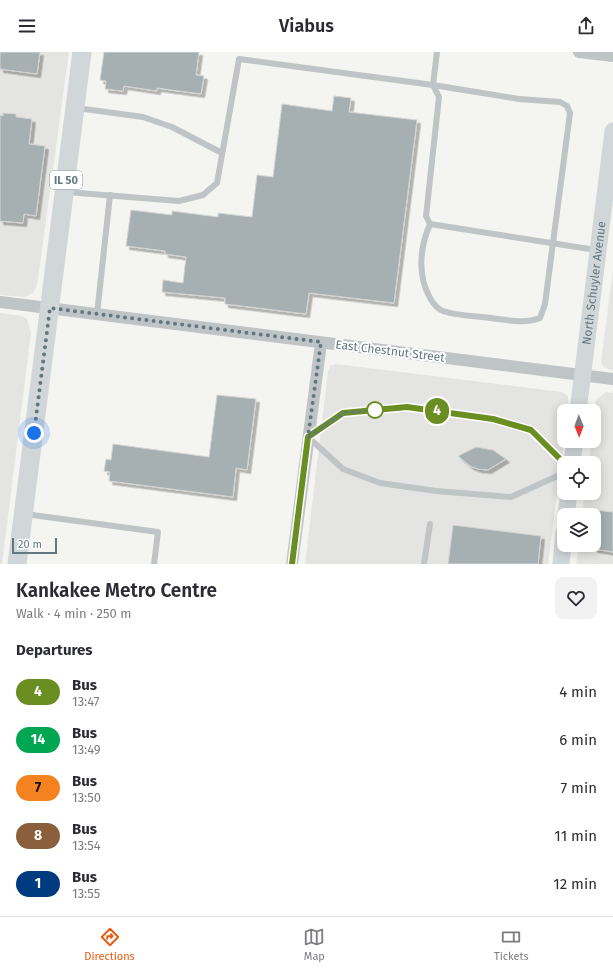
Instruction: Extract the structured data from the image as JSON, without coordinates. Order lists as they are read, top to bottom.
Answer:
{
  "streets": {
    "main road": ["IL 50"],
    "street": ["North Schuyler Avenue", "East Chestnut Street"]
  },
  "crossings": [
    ["IL 50", "East Chestnut Street"],
    ["North Schuyler Avenue", "East Chestnut Street"]
  ],
  "lines": ["bus line 4"],
  "scale_bar": "20 m",
  "north": "bottom",
  "page": {
    "header": "Viabus",
    "on_map": "4",
    "scale": "20 m",
    "heading": [
      ["Kankakee Metro Centre", "Walk · 4 min · 250 m"],
      "Departures"
    ],
    "list": [
      {
        "mark": "4",
        "name": "Bus",
        "note": "13:47",
        "value": "4 min"
      },
      {
        "mark": "14",
        "name": "Bus",
        "note": "13:49",
        "value": "6 min"
      },
      {
        "mark": "7",
        "name": "Bus",
        "note": "13:50",
        "value": "7 min"
      },
      {
        "mark": "8",
        "name": "Bus",
        "note": "13:54",
        "value": "11 min"
      },
      {
        "mark": "1",
        "name": "Bus",
        "note": "13:55",
        "value": "12 min"
      }
    ],
    "tabs": ["Directions", "Map", "Tickets"]
  }
}
